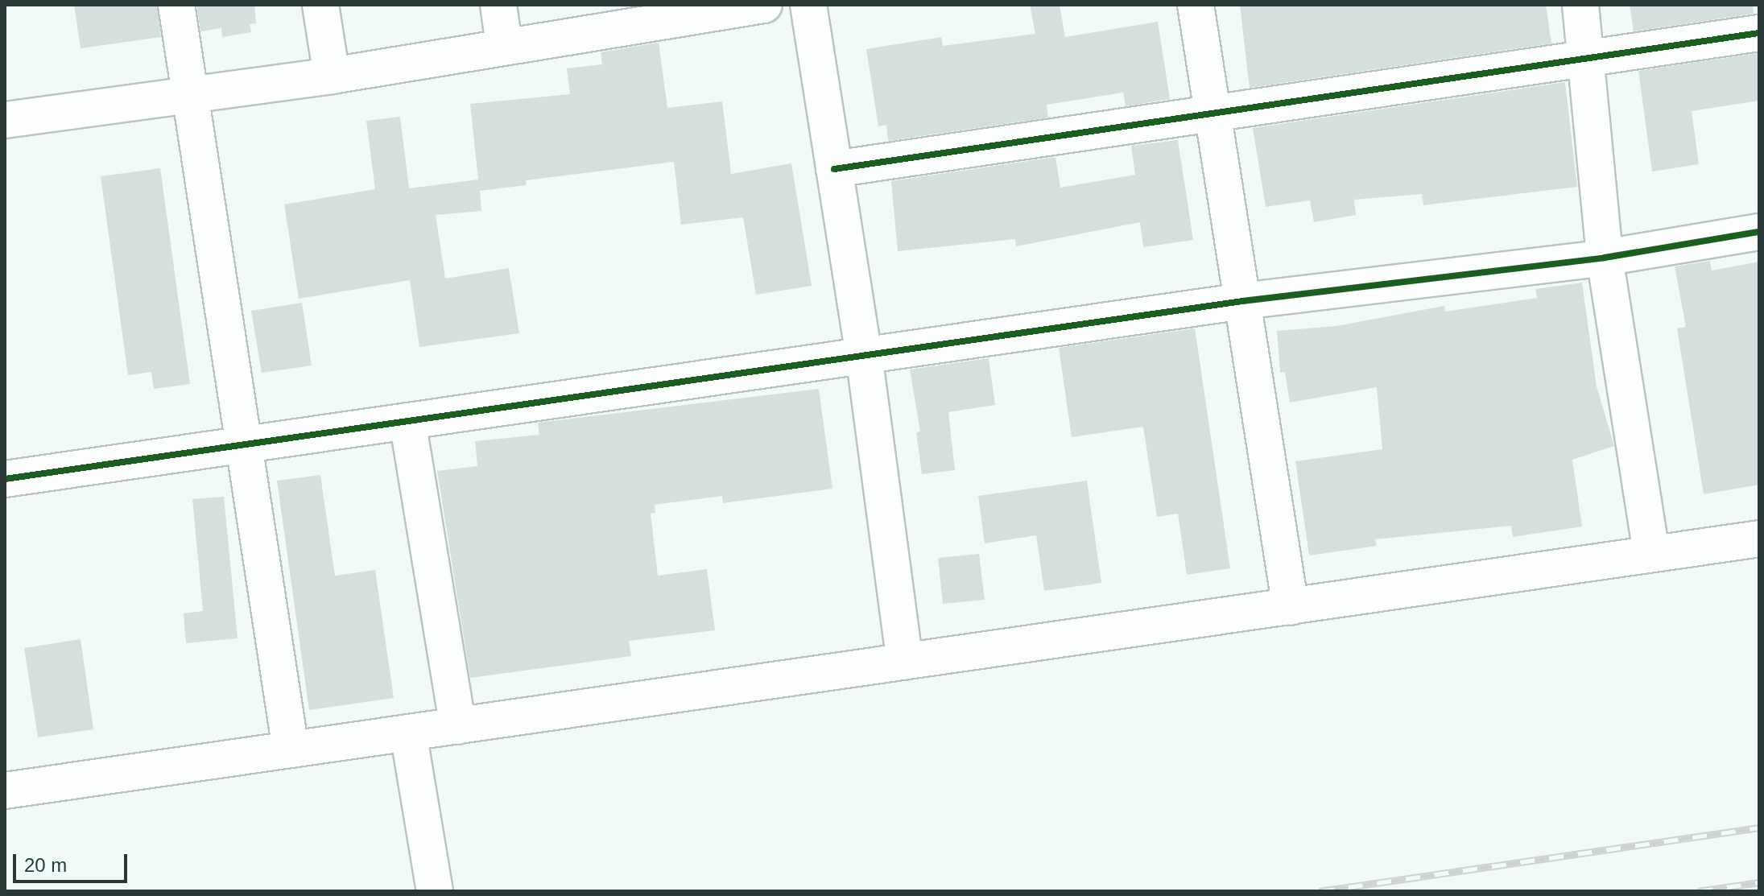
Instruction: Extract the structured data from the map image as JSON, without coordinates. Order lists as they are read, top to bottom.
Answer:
{
  "scale_bar": "20 m"
}
